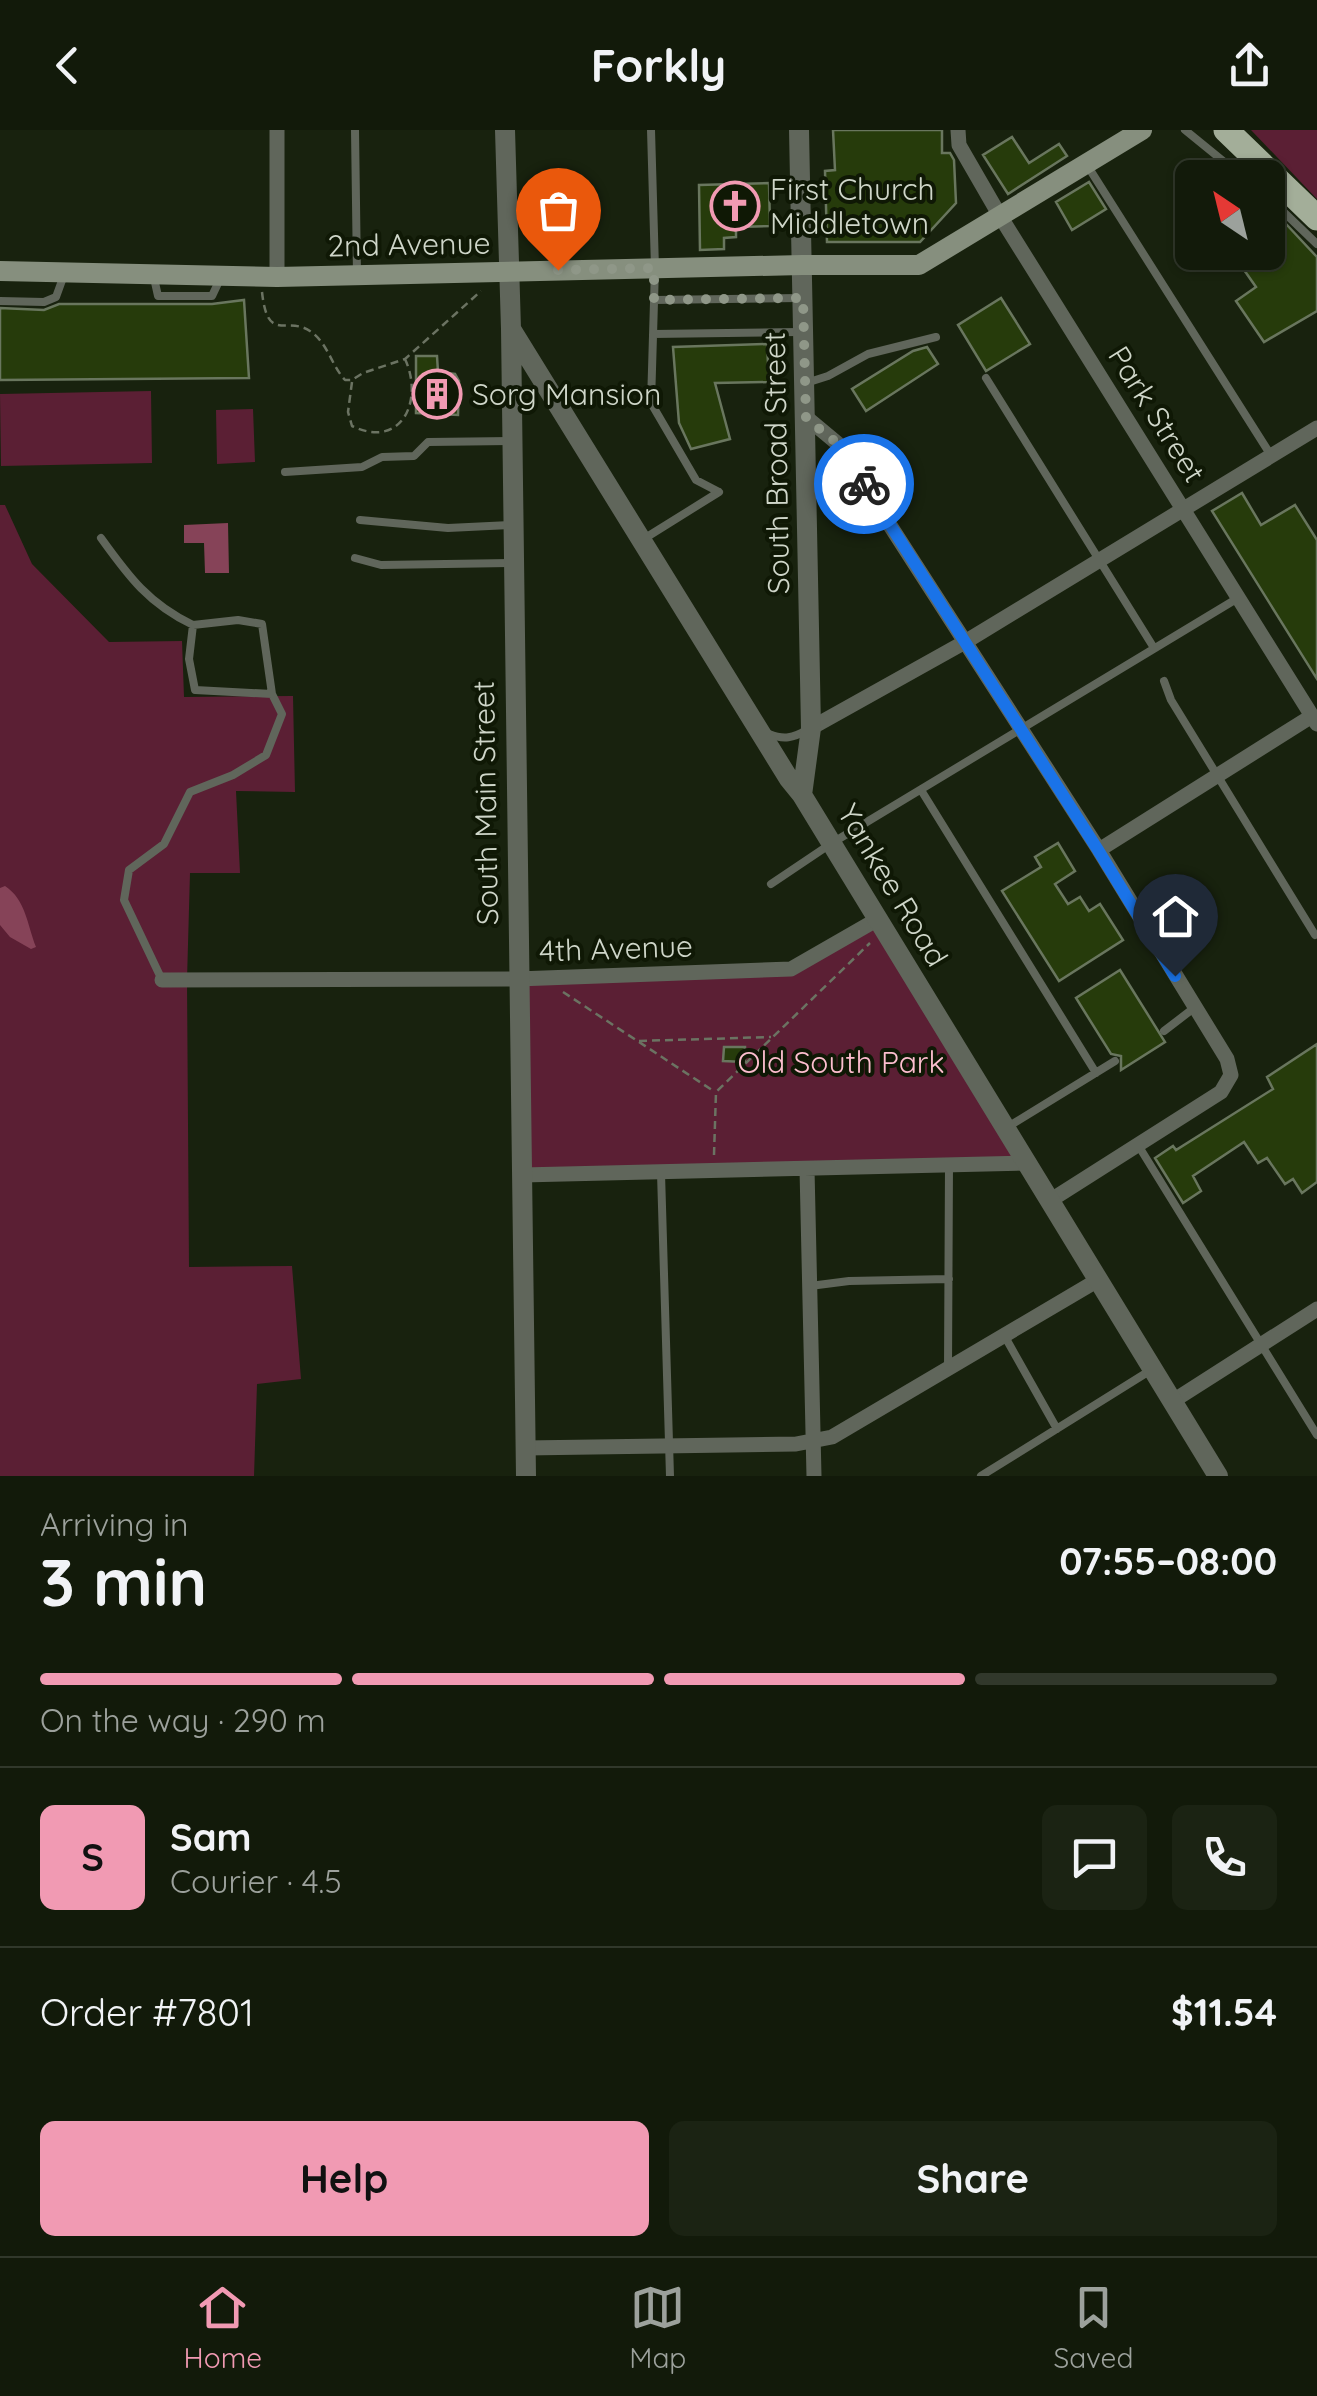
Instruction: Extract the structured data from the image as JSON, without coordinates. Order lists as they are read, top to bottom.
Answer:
{
  "streets": {
    "main road": ["2nd Avenue"],
    "street": [
      "Park Street",
      "South Broad Street",
      "South Main Street",
      "Yankee Road",
      "4th Avenue"
    ]
  },
  "crossings": [
    ["2nd Avenue", "Park Street"],
    ["2nd Avenue", "South Broad Street"],
    ["2nd Avenue", "South Main Street"],
    ["South Broad Street", "Yankee Road"],
    ["South Main Street", "Yankee Road"],
    ["South Main Street", "4th Avenue"],
    ["Yankee Road", "4th Avenue"]
  ],
  "parks": ["Old South Park"],
  "places": {
    "church": ["First Church Middletown"],
    "building": ["Sorg Mansion"]
  },
  "north": "top left",
  "page": {
    "header": "Forkly",
    "heading": ["3 min", "Arriving in", "07:55–08:00"],
    "panel": [
      "Sam",
      "Courier · 4.5",
      "Order #7801",
      "$11.54"
    ],
    "bar": "On the way · 290 m",
    "round": "S",
    "buttons": ["Help", "Share"],
    "tabs": ["Home", "Map", "Saved"]
  }
}
